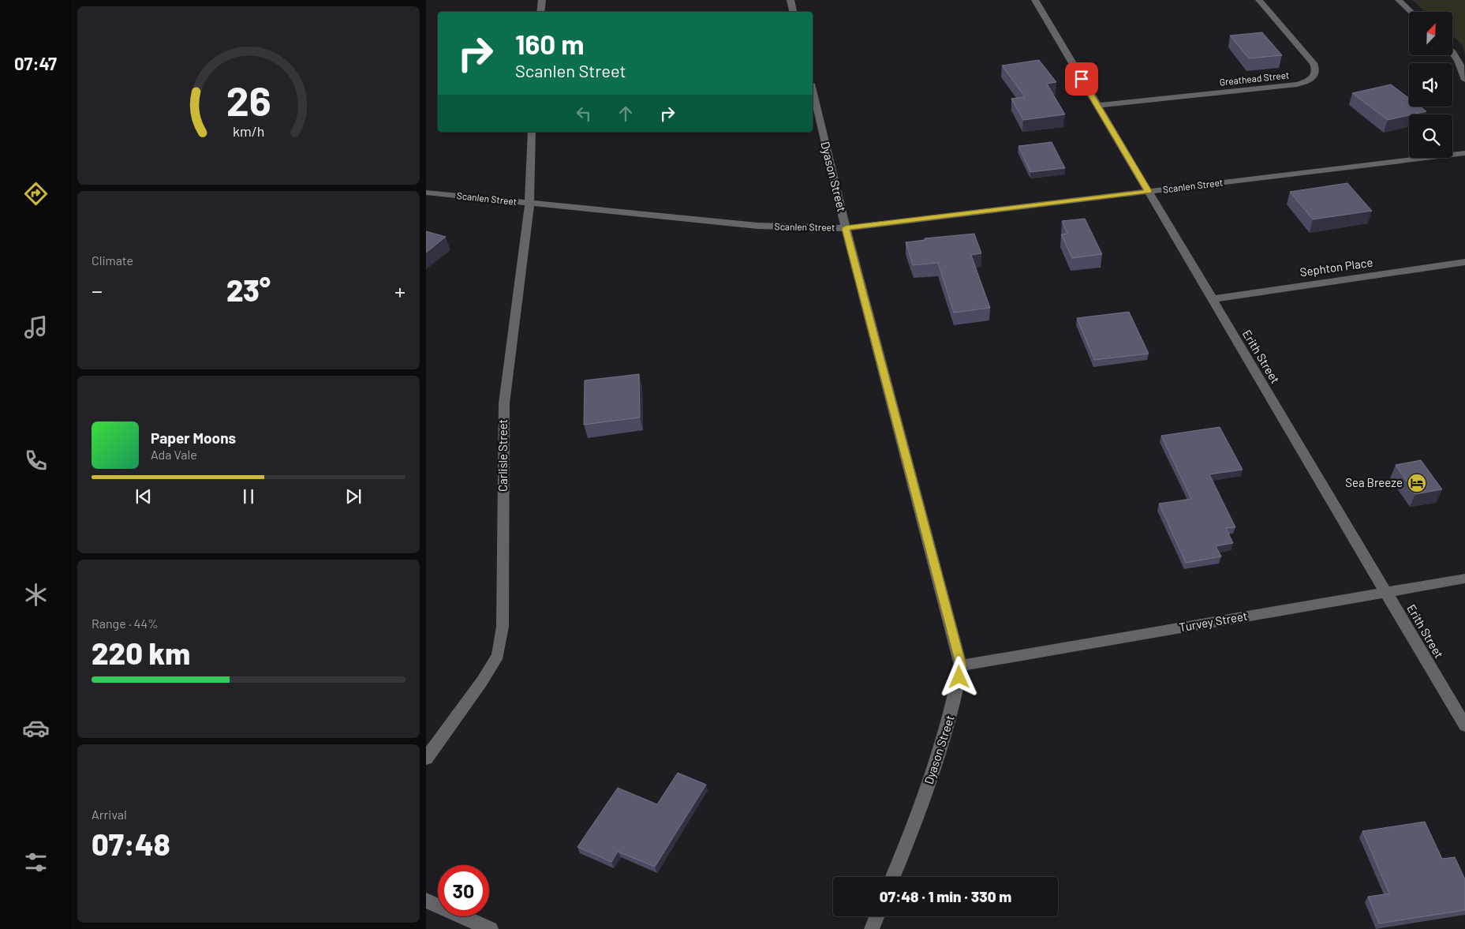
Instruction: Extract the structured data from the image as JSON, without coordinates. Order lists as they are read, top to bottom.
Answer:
{
  "streets": {
    "street": [
      "Greathead Street",
      "Dyason Street",
      "Scanlen Street",
      "Sephton Place",
      "Erith Street",
      "Carlisle Street",
      "Turvey Street"
    ]
  },
  "crossings": [
    ["Greathead Street", "Erith Street"],
    ["Dyason Street", "Scanlen Street"],
    ["Dyason Street", "Turvey Street"],
    ["Scanlen Street", "Erith Street"],
    ["Scanlen Street", "Carlisle Street"],
    ["Sephton Place", "Erith Street"],
    ["Erith Street", "Turvey Street"]
  ],
  "places": {
    "hotel": ["Sea Breeze"]
  },
  "north": "top right",
  "page": {
    "tabs": "07:47",
    "turn": ["160 m", "Scanlen Street"],
    "tile": [
      "Climate",
      ["Range · 44%", "220 km"],
      ["Arrival", "07:48"]
    ],
    "heat": ["−", "23°", "+"],
    "song": ["Paper Moons", "Ada Vale"],
    "limit": "30",
    "trip": "07:48 · 1 min · 330 m",
    "gauge": ["26", "km/h"]
  }
}
